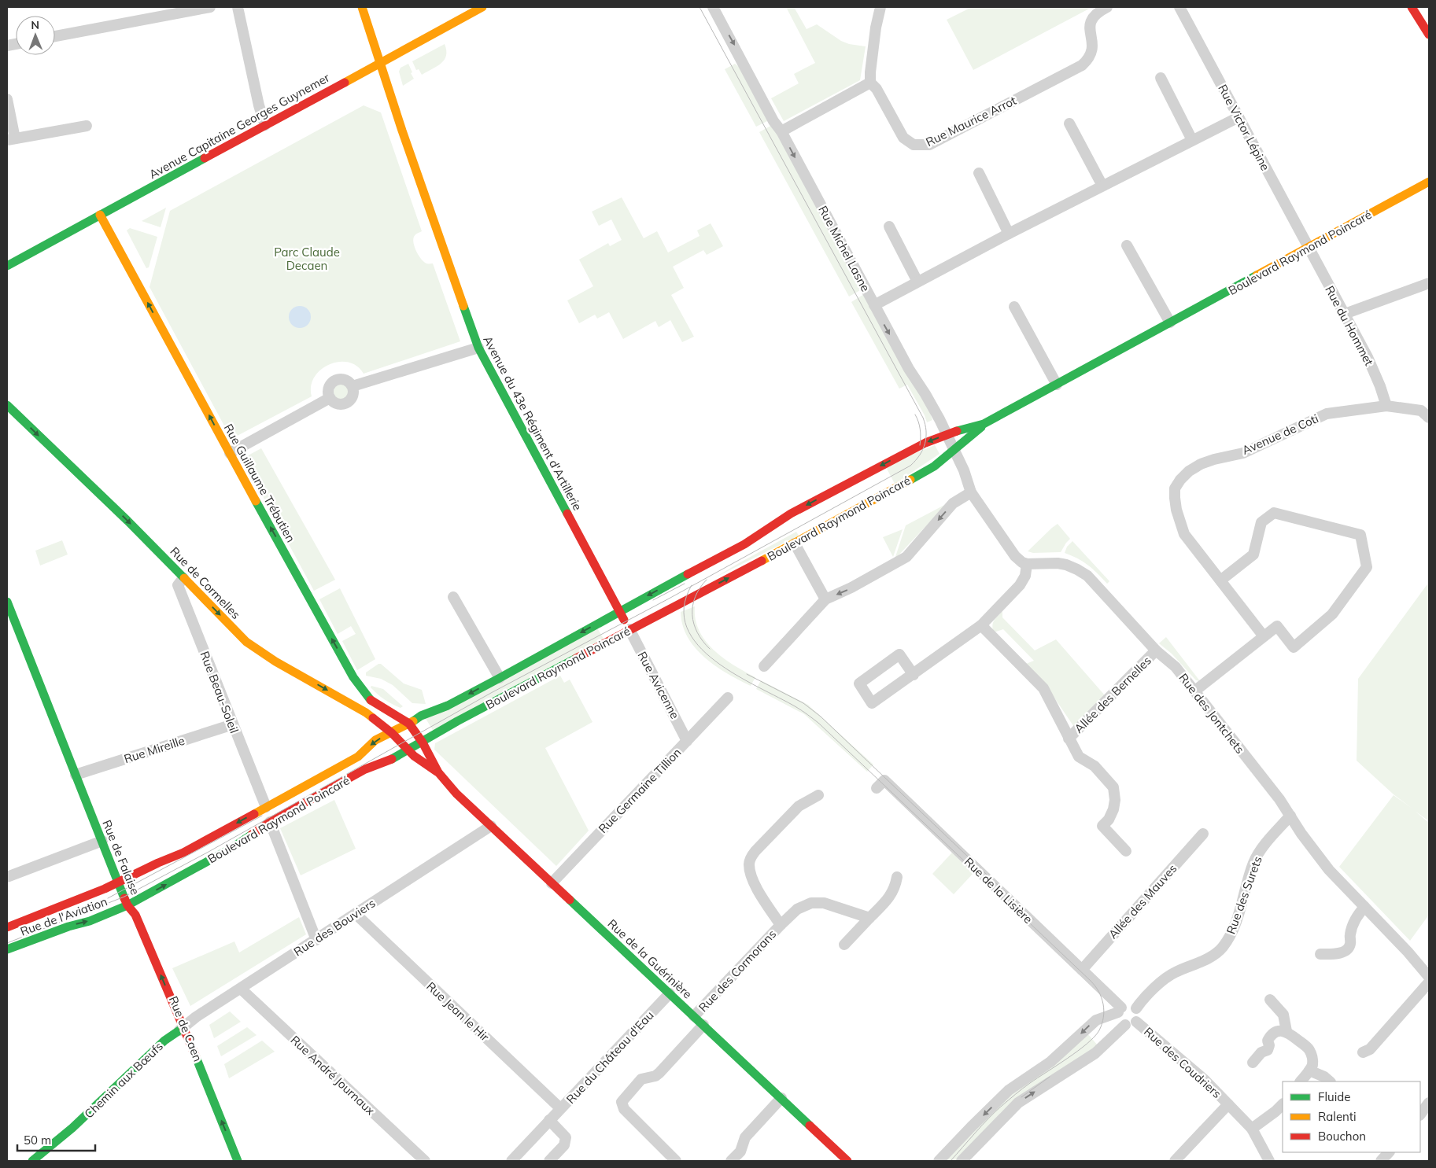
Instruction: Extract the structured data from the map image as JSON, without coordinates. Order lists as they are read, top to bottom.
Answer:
{
  "streets": {
    "main road": [
      "Avenue Capitaine Georges Guynemer",
      "Boulevard Raymond Poincaré",
      "Avenue du 43e Régiment d'Artillerie",
      "Rue Guillaume Trébutien",
      "Rue de Cormelles",
      "Rue de Falaise",
      "Rue de l'Aviation",
      "Rue de la Guérinière",
      "Chemin aux Bœufs"
    ],
    "street": [
      "Rue Maurice Arrot",
      "Rue Victor Lépine",
      "Rue Michel Lasne",
      "Rue du Hommet",
      "Avenue de Coti",
      "Rue Avicenne",
      "Rue Beau-Soleil",
      "Allée des Bernelles",
      "Rue des Jontchets",
      "Rue Mireille",
      "Rue Germaine Tillion",
      "Rue de la Lisière",
      "Rue des Surets",
      "Allée des Mauves",
      "Rue des Bouviers",
      "Rue des Cormorans",
      "Rue Jean le Hir",
      "Rue du Château d'Eau",
      "Rue des Coudriers",
      "Rue André Journaux"
    ]
  },
  "crossings": [
    ["Avenue Capitaine Georges Guynemer", "Avenue du 43e Régiment d'Artillerie"],
    ["Avenue Capitaine Georges Guynemer", "Rue Guillaume Trébutien"],
    ["Rue Victor Lépine", "Boulevard Raymond Poincaré"],
    ["Rue Victor Lépine", "Rue du Hommet"],
    ["Rue Michel Lasne", "Boulevard Raymond Poincaré"],
    ["Boulevard Raymond Poincaré", "Rue du Hommet"],
    ["Boulevard Raymond Poincaré", "Avenue du 43e Régiment d'Artillerie"],
    ["Boulevard Raymond Poincaré", "Rue Guillaume Trébutien"],
    ["Boulevard Raymond Poincaré", "Rue de Cormelles"],
    ["Boulevard Raymond Poincaré", "Rue Avicenne"],
    ["Boulevard Raymond Poincaré", "Rue Beau-Soleil"],
    ["Boulevard Raymond Poincaré", "Rue de Falaise"],
    ["Boulevard Raymond Poincaré", "Rue de l'Aviation"],
    ["Boulevard Raymond Poincaré", "Rue de la Guérinière"],
    ["Rue du Hommet", "Avenue de Coti"],
    ["Avenue du 43e Régiment d'Artillerie", "Rue Avicenne"],
    ["Rue Guillaume Trébutien", "Rue de la Guérinière"],
    ["Rue de Cormelles", "Rue Beau-Soleil"],
    ["Rue de Cormelles", "Rue de la Guérinière"],
    ["Rue Avicenne", "Rue Germaine Tillion"],
    ["Rue Beau-Soleil", "Rue Mireille"],
    ["Allée des Bernelles", "Rue des Jontchets"],
    ["Rue des Jontchets", "Rue des Surets"],
    ["Rue Mireille", "Rue de Falaise"],
    ["Rue Germaine Tillion", "Rue de la Guérinière"],
    ["Rue de Falaise", "Rue de l'Aviation"],
    ["Rue de Falaise", "Rue des Bouviers"],
    ["Rue de Falaise", "Chemin aux Bœufs"],
    ["Rue de la Lisière", "Rue des Surets"],
    ["Rue de la Lisière", "Allée des Mauves"],
    ["Rue de la Lisière", "Rue des Coudriers"],
    ["Rue des Surets", "Rue des Coudriers"],
    ["Rue des Bouviers", "Rue de la Guérinière"],
    ["Rue des Bouviers", "Rue Jean le Hir"],
    ["Rue des Bouviers", "Rue André Journaux"],
    ["Rue des Bouviers", "Chemin aux Bœufs"],
    ["Rue de la Guérinière", "Rue des Cormorans"],
    ["Rue de la Guérinière", "Rue du Château d'Eau"],
    ["Rue Jean le Hir", "Rue du Château d'Eau"]
  ],
  "one_way": [
    "Rue Michel Lasne",
    "Rue Guillaume Trébutien",
    "Rue de Cormelles",
    "Rue de Falaise"
  ],
  "parks": ["Parc Claude Decaen"],
  "legend": ["Fluide", "Ralenti", "Bouchon"],
  "scale_bar": "50 m",
  "north": "top"
}
